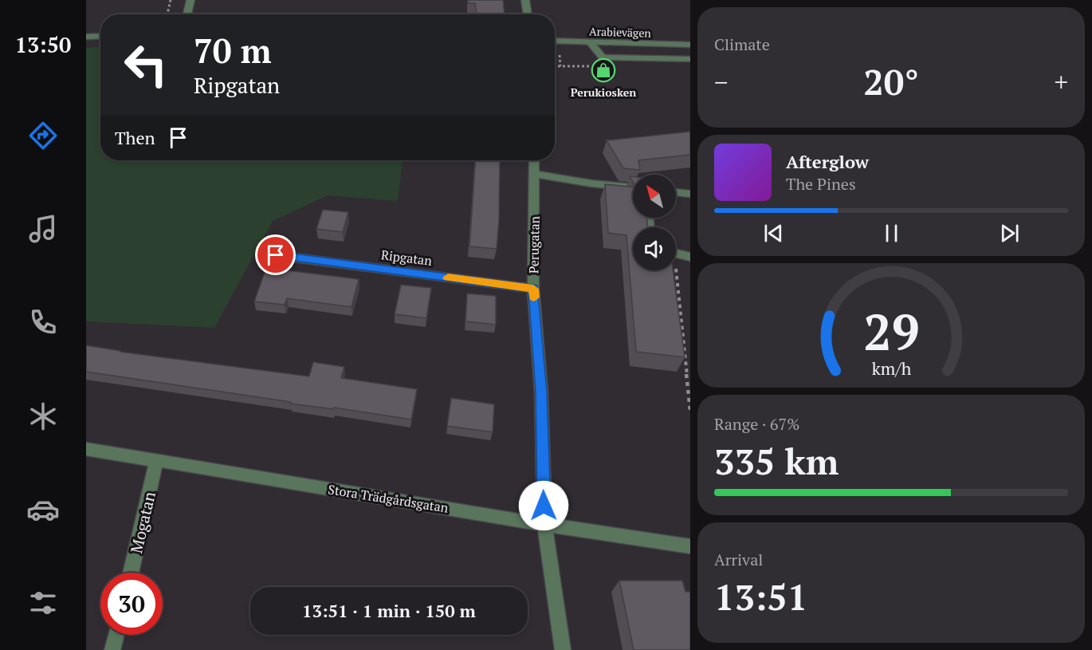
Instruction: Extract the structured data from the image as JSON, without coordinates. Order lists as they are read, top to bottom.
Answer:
{
  "streets": {
    "street": [
      "Arabievägen",
      "Perugatan",
      "Ripgatan",
      "Stora Trädgårdsgatan",
      "Mogatan"
    ]
  },
  "crossings": [
    ["Perugatan", "Ripgatan"],
    ["Perugatan", "Stora Trädgårdsgatan"],
    ["Stora Trädgårdsgatan", "Mogatan"]
  ],
  "places": {
    "shop": ["Perukiosken"]
  },
  "north": "top left",
  "page": {
    "tabs": "13:50",
    "tile": [
      "Climate",
      ["Range · 67%", "335 km"],
      ["Arrival", "13:51"]
    ],
    "turn": ["70 m", "Ripgatan"],
    "heat": ["−", "20°", "+"],
    "then": "Then",
    "song": ["Afterglow", "The Pines"],
    "limit": "30",
    "trip": "13:51 · 1 min · 150 m",
    "gauge": ["29", "km/h"]
  }
}
